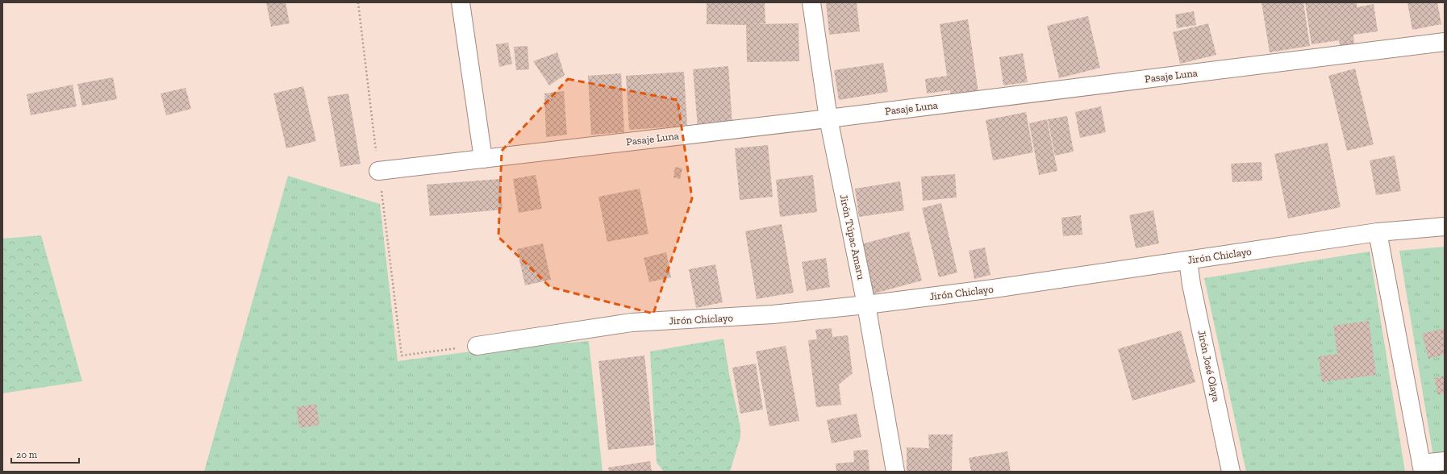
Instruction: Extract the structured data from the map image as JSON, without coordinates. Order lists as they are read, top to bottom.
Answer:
{
  "streets": {
    "street": [
      "Pasaje Luna",
      "Jirón Túpac Amaru",
      "Jirón Chiclayo",
      "Jirón José Olaya"
    ]
  },
  "crossings": [
    ["Pasaje Luna", "Jirón Túpac Amaru"],
    ["Jirón Túpac Amaru", "Jirón Chiclayo"],
    ["Jirón Chiclayo", "Jirón José Olaya"]
  ],
  "scale_bar": "20 m"
}
